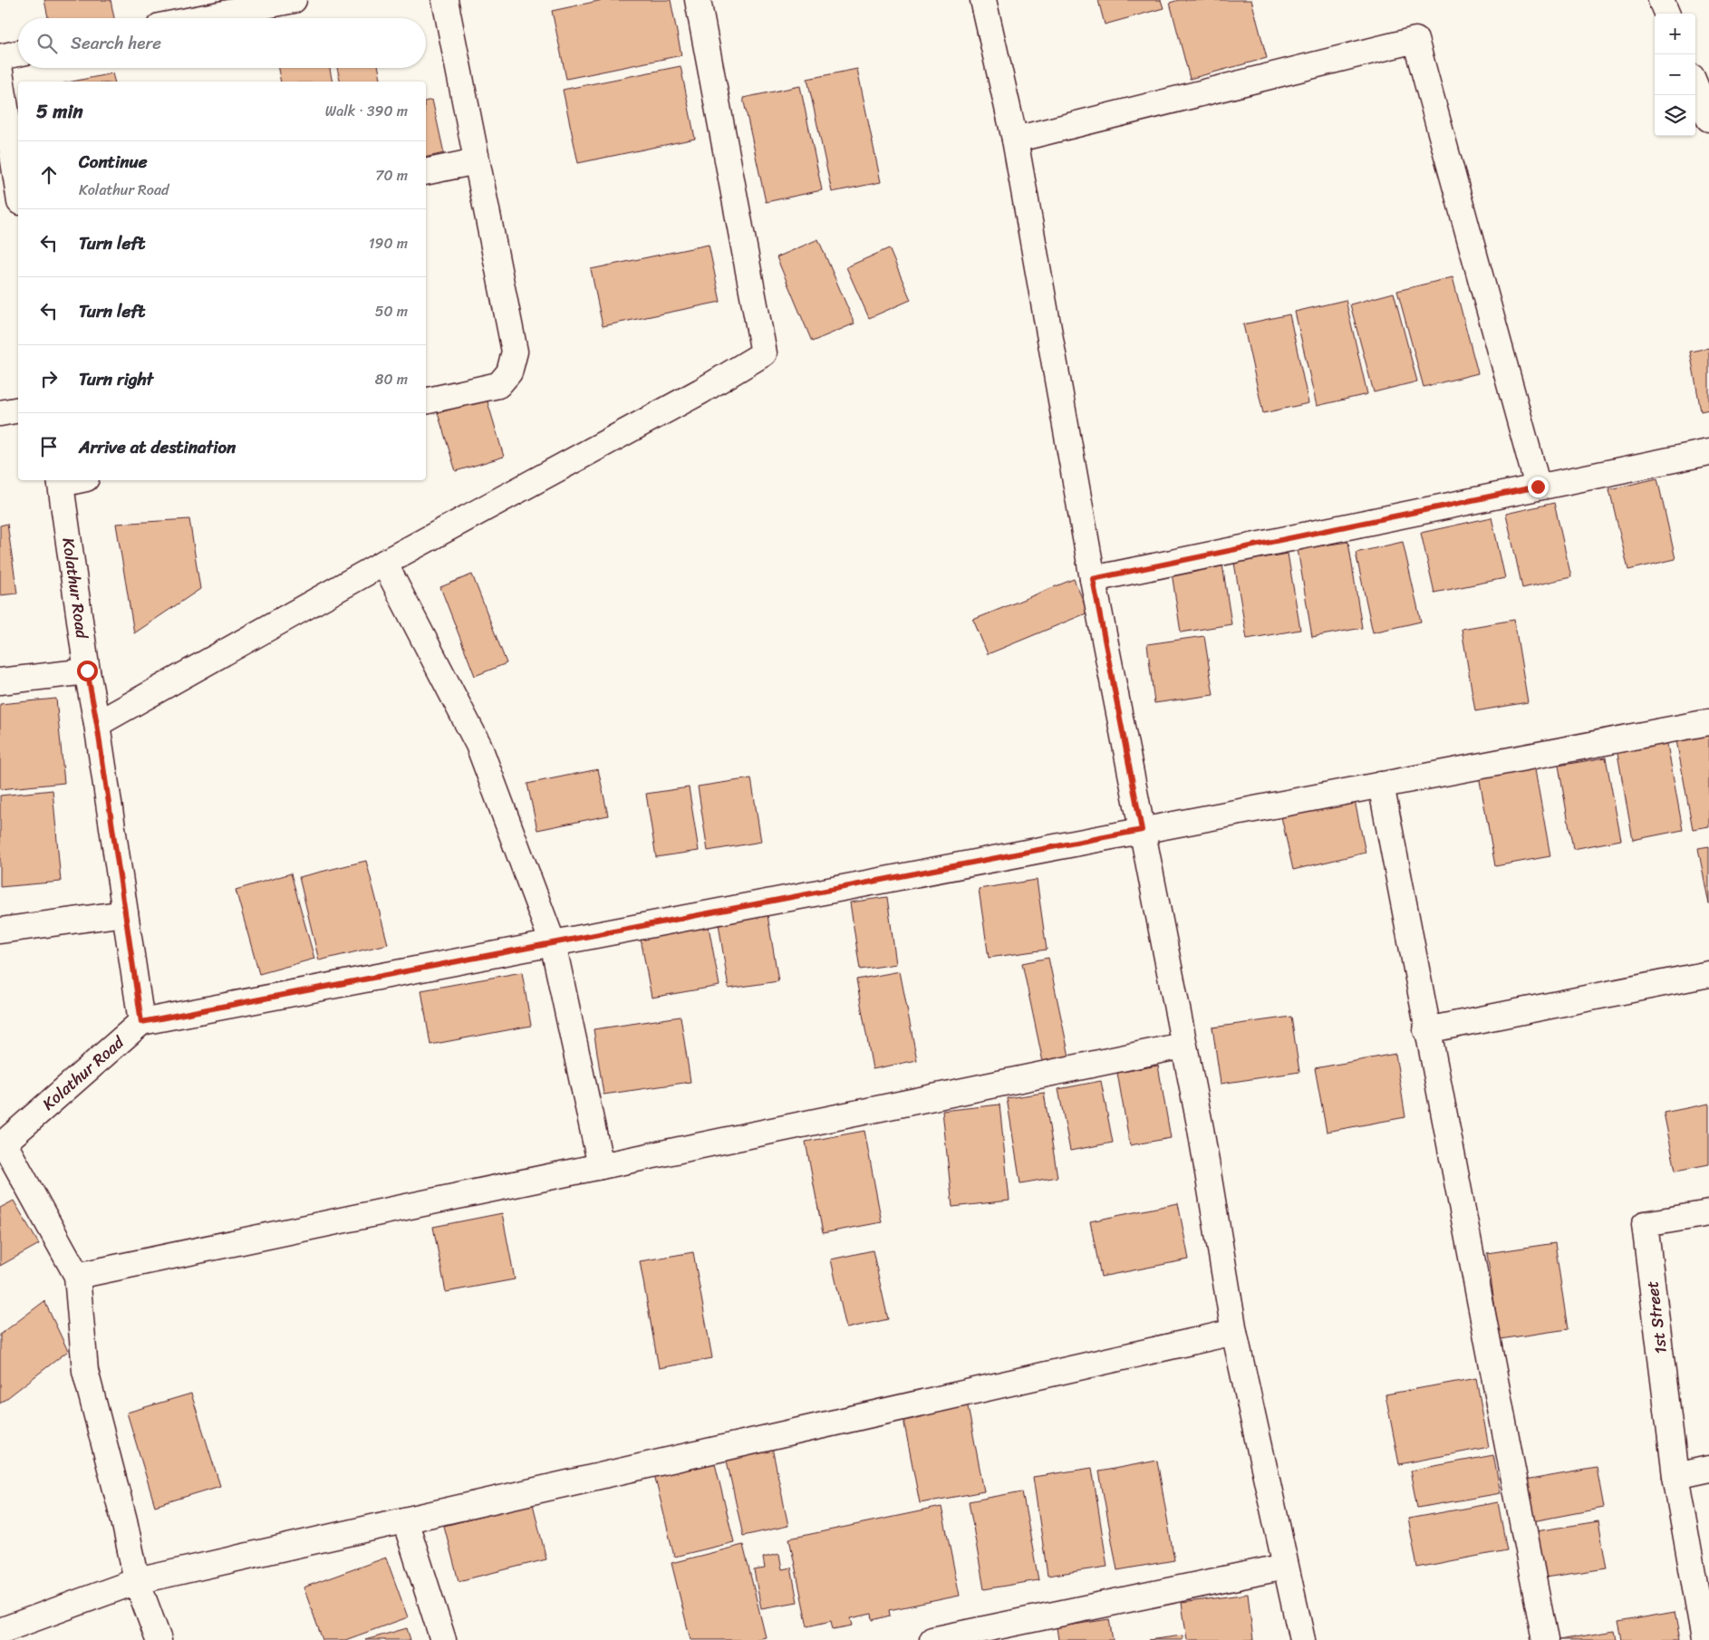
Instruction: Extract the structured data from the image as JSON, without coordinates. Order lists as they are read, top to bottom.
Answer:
{
  "streets": {
    "street": ["Kolathur Road", "1st Street"]
  },
  "page": {
    "map_buttons": ["+", "−"],
    "search": "Search here",
    "heading": ["5 min", "Walk · 390 m"],
    "list": [
      ["Continue", "Kolathur Road", "70 m"],
      ["Turn left", "190 m"],
      ["Turn left", "50 m"],
      ["Turn right", "80 m"],
      "Arrive at destination"
    ]
  }
}
